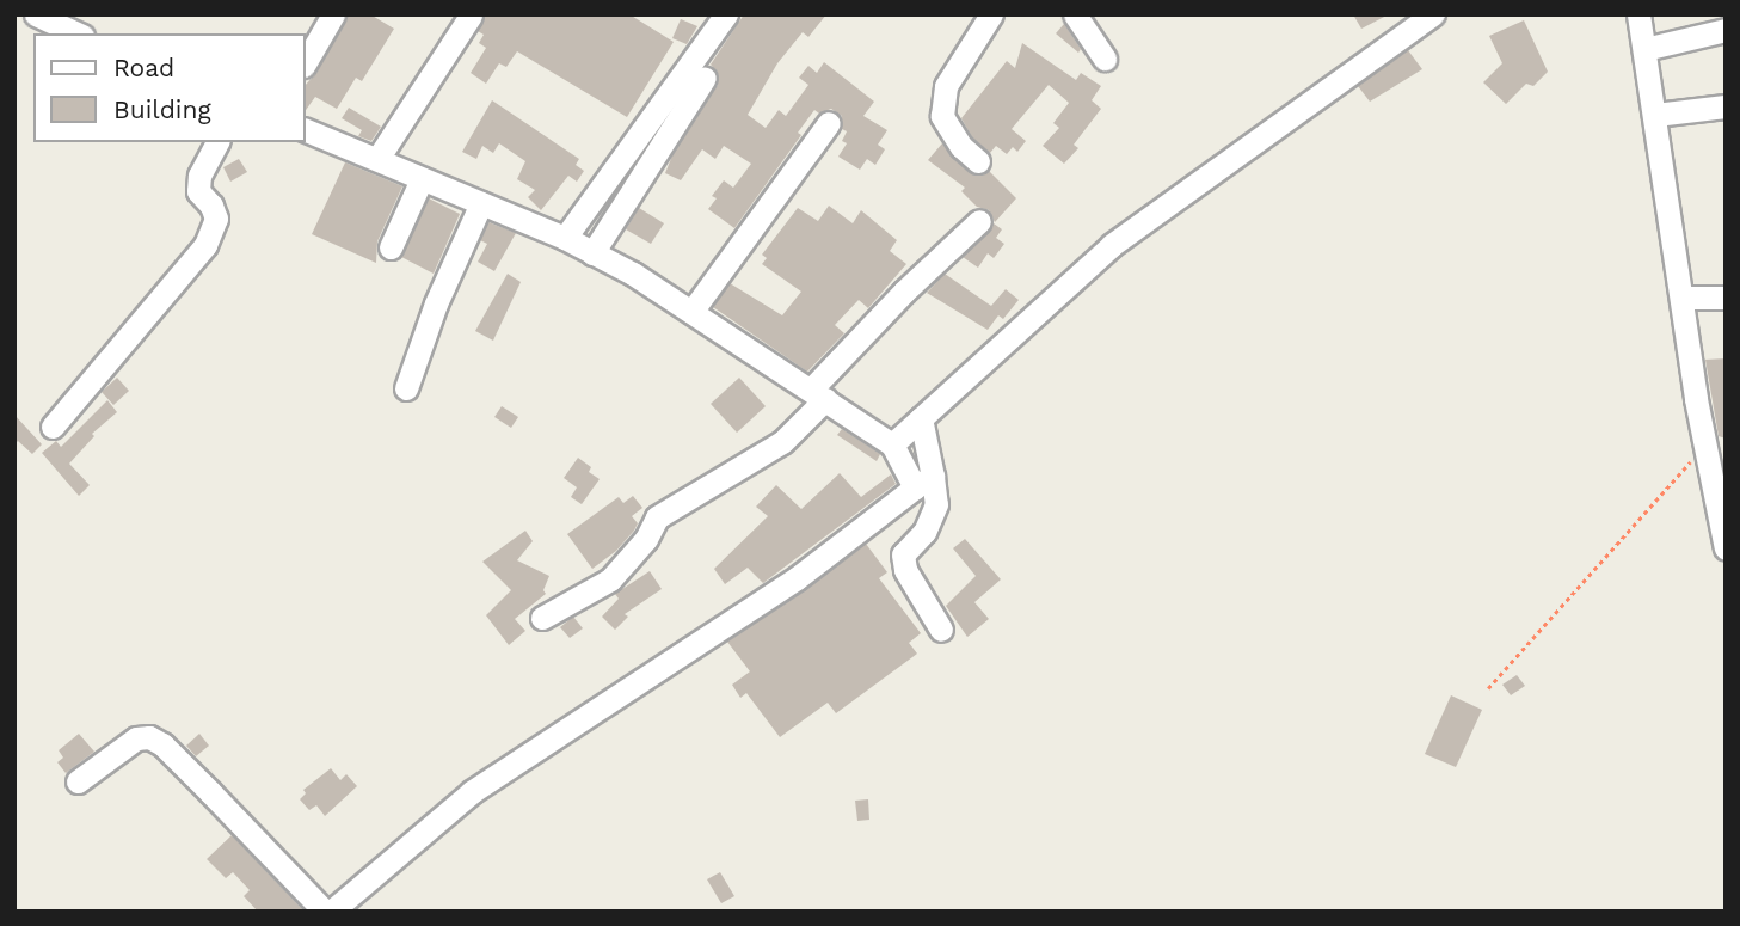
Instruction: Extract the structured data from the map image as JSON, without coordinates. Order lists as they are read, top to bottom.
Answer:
{
  "legend": ["Road", "Building"]
}
